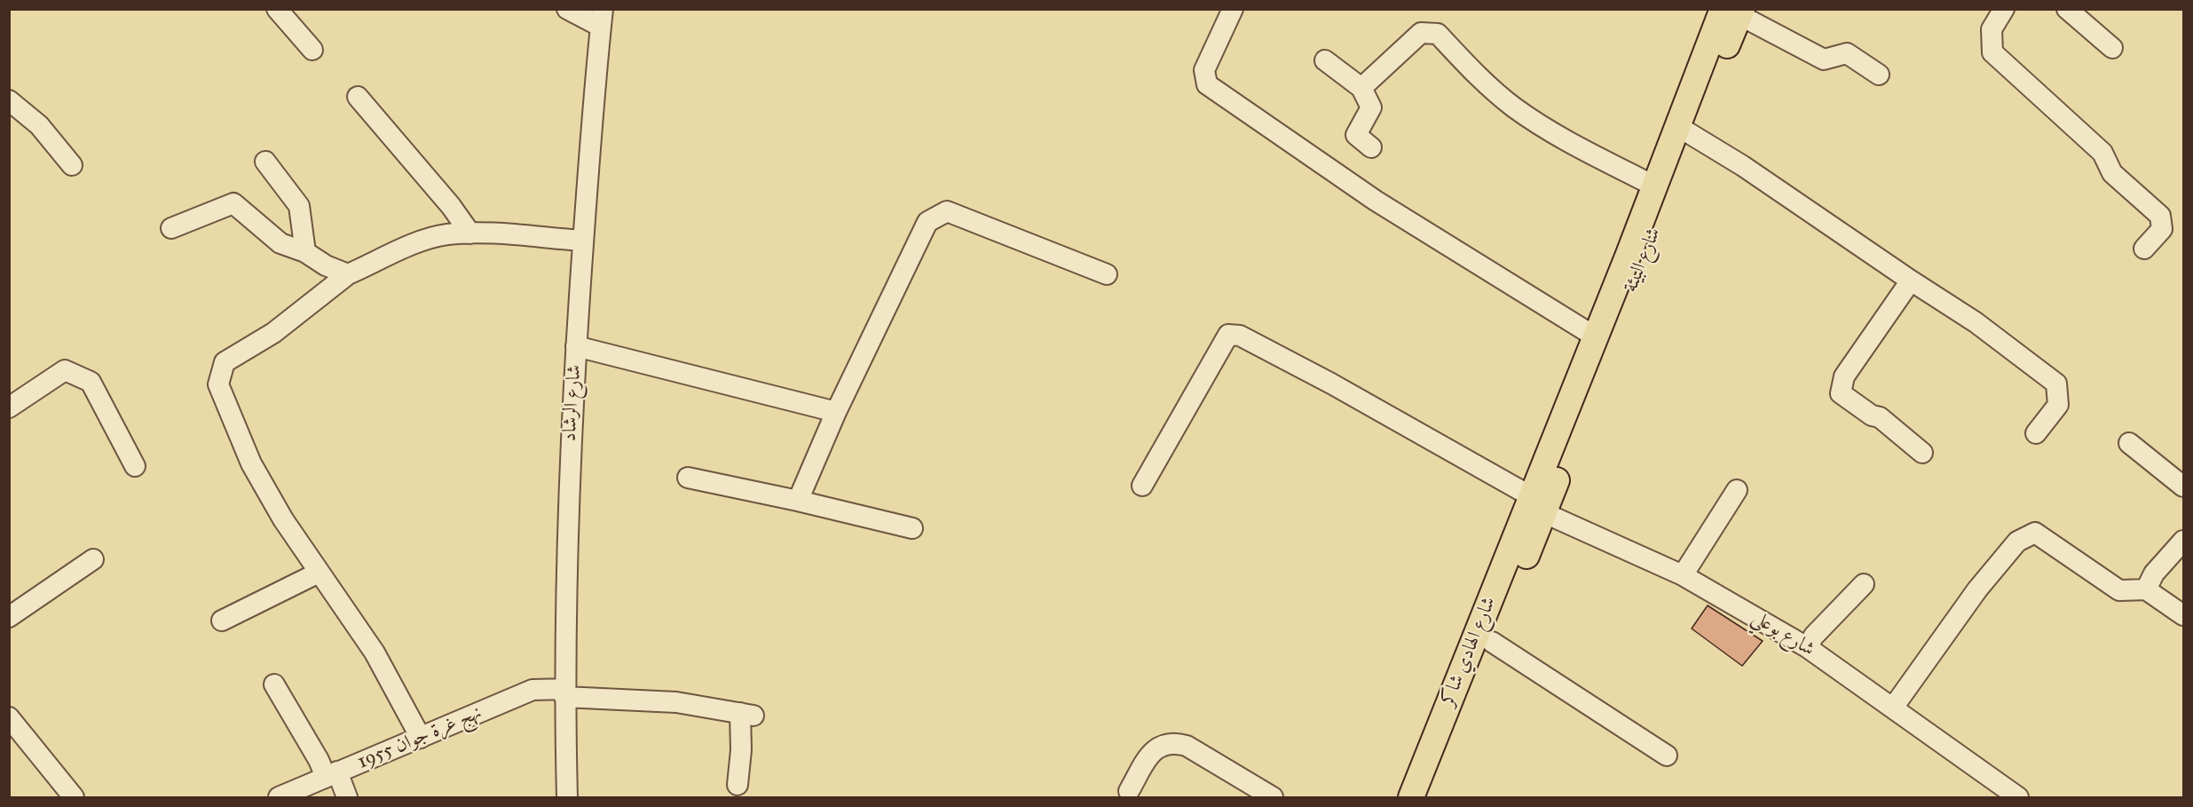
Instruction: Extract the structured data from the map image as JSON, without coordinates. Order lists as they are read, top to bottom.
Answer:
{
  "streets": {
    "main road": ["شارع البيئة", "شارع الهادي شاكر"],
    "street": ["شارع الرشاد", "شارع بوعلي", "نهج غرة جوان 1955"]
  },
  "crossings": [
    ["شارع البيئة", "شارع بوعلي"],
    ["شارع البيئة", "شارع الهادي شاكر"],
    ["شارع الرشاد", "نهج غرة جوان 1955"],
    ["شارع بوعلي", "شارع الهادي شاكر"]
  ]
}
